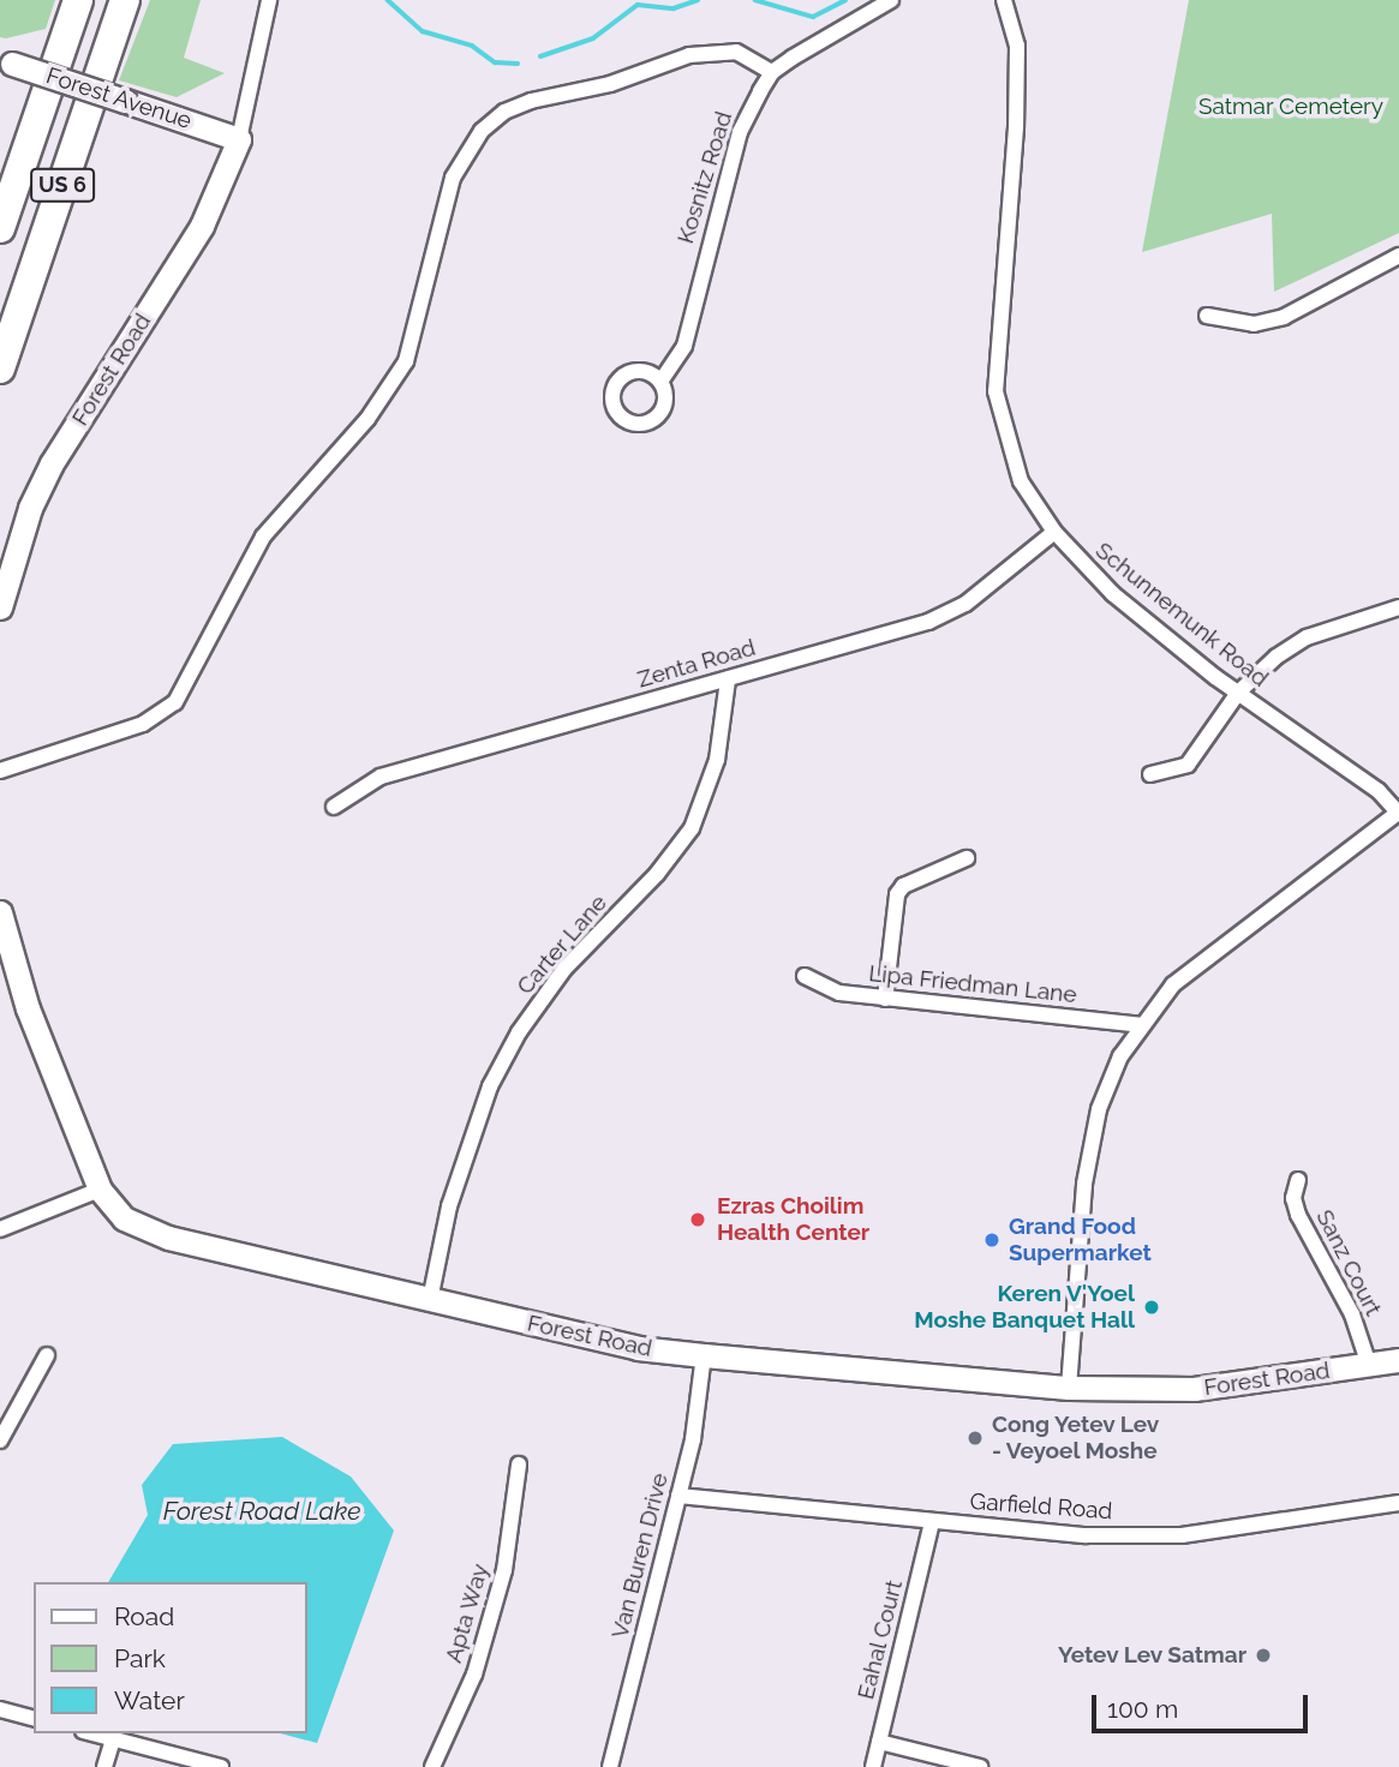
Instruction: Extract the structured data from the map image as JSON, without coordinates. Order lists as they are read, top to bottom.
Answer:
{
  "streets": {
    "highway": ["US 6"],
    "street": [
      "Forest Avenue",
      "Kosnitz Road",
      "Forest Road",
      "Schunnemunk Road",
      "Zenta Road",
      "Carter Lane",
      "Lipa Friedman Lane",
      "Sanz Court",
      "Garfield Road",
      "Van Buren Drive",
      "Apta Way",
      "Eahal Court"
    ]
  },
  "crossings": [
    ["Forest Avenue", "Forest Road"],
    ["Forest Road", "Carter Lane"],
    ["Forest Road", "Sanz Court"],
    ["Forest Road", "Van Buren Drive"],
    ["Schunnemunk Road", "Zenta Road"],
    ["Zenta Road", "Carter Lane"],
    ["Garfield Road", "Van Buren Drive"],
    ["Garfield Road", "Eahal Court"]
  ],
  "water": ["Forest Road Lake"],
  "parks": ["Satmar Cemetery"],
  "places": [
    "Ezras Choilim Health Center",
    "Grand Food Supermarket",
    "Keren V'Yoel Moshe Banquet Hall",
    "Cong Yetev Lev - Veyoel Moshe",
    "Yetev Lev Satmar"
  ],
  "legend": ["Road", "Park", "Water"],
  "scale_bar": "100 m"
}
